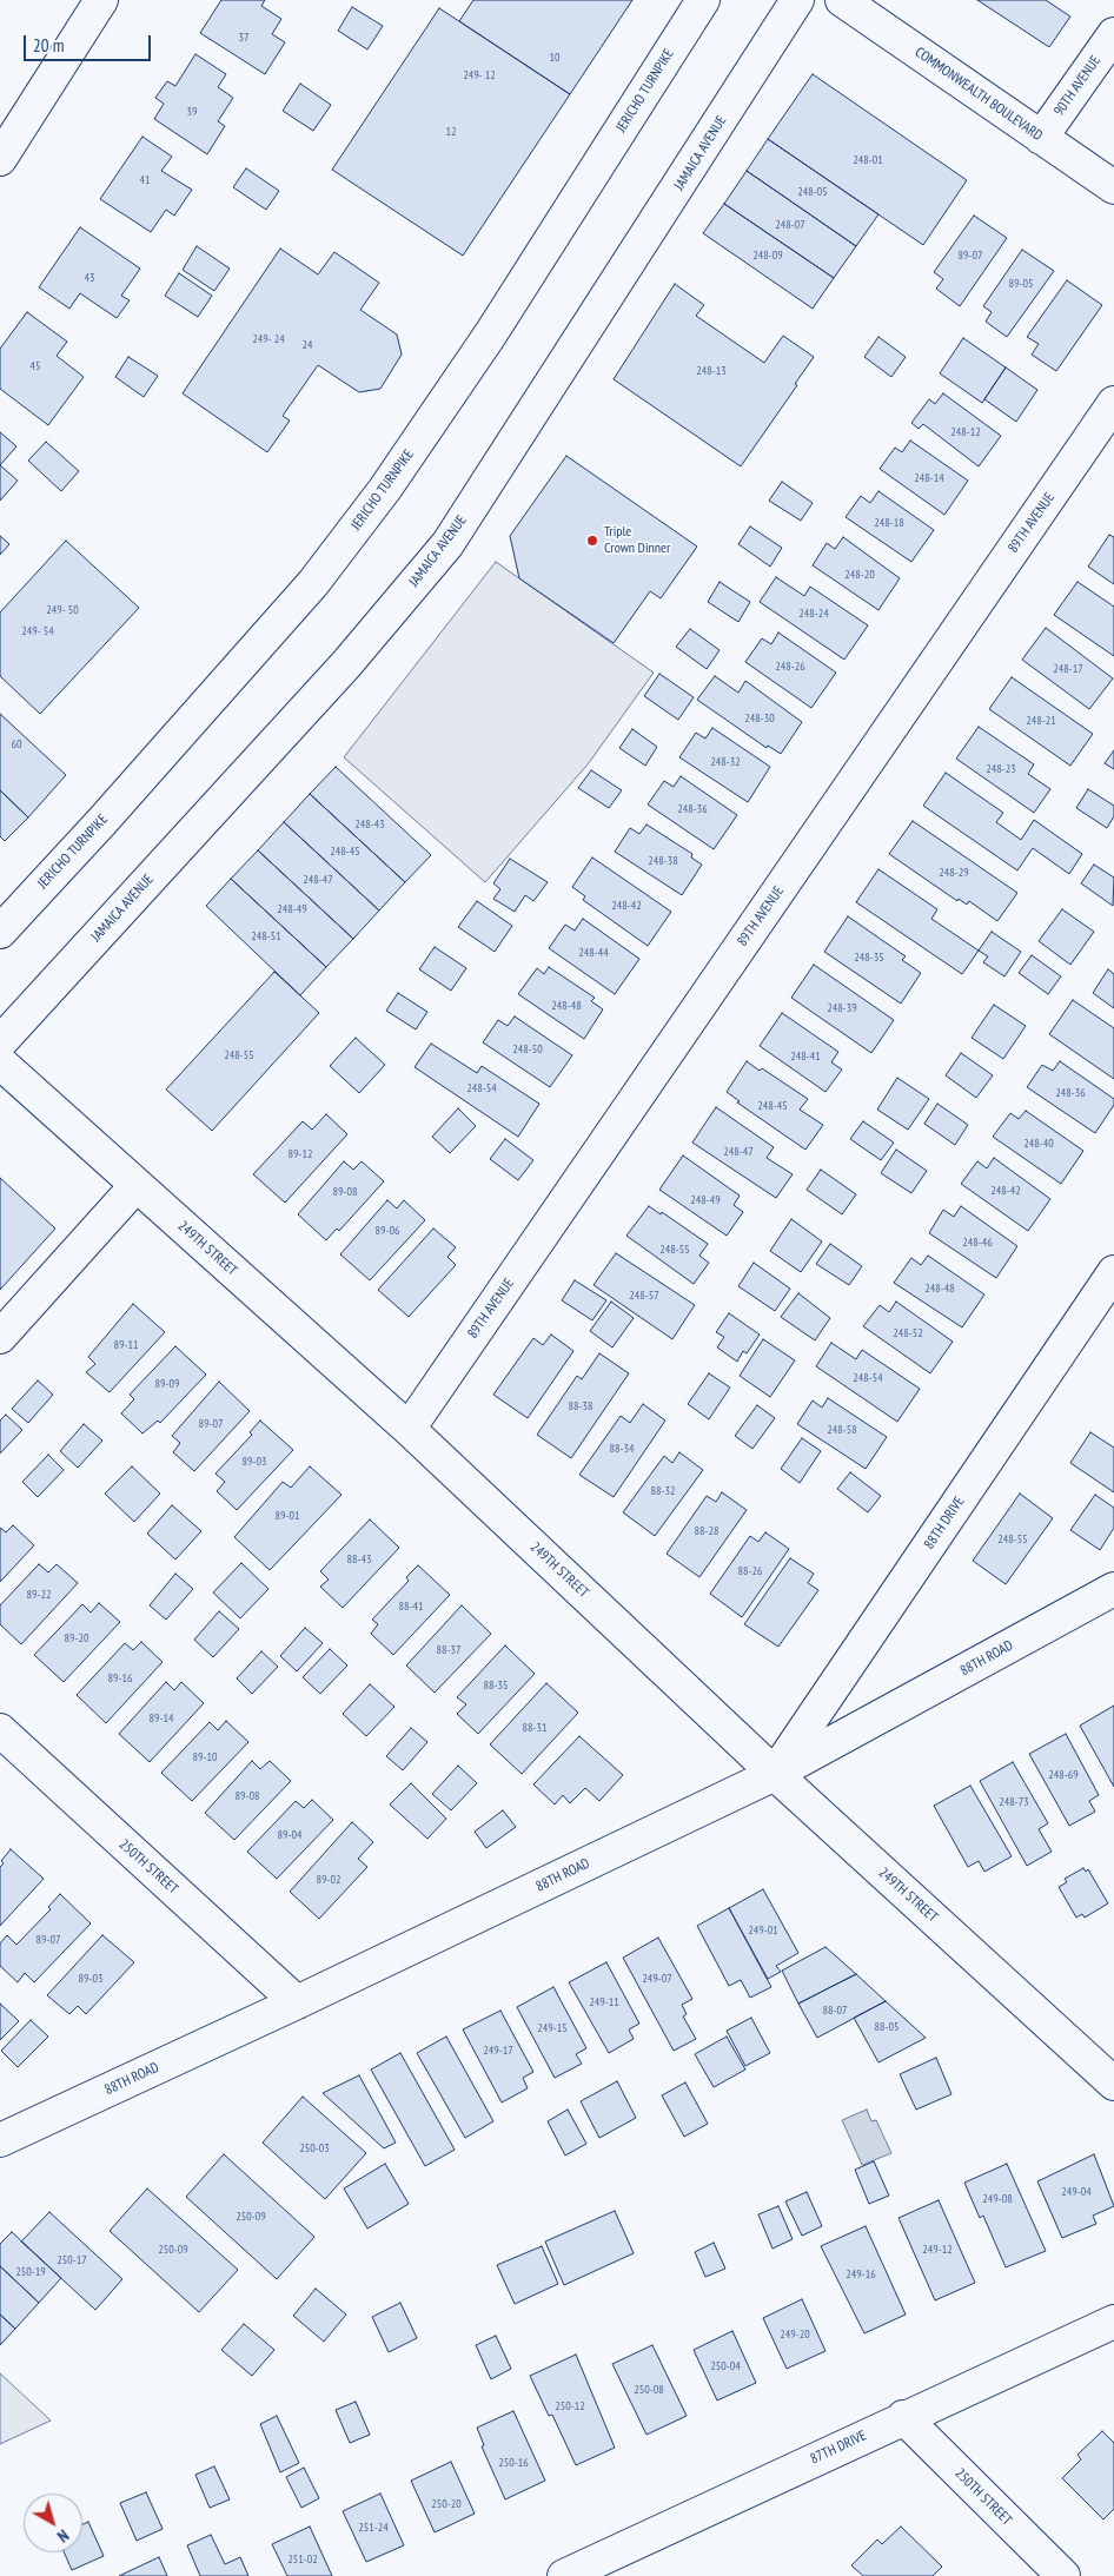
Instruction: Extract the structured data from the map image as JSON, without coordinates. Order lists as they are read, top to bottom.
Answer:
{
  "streets": {
    "street": [
      "90TH AVENUE",
      "JERICHO TURNPIKE",
      "COMMONWEALTH BOULEVARD",
      "JAMAICA AVENUE",
      "89TH AVENUE",
      "249TH STREET",
      "88TH DRIVE",
      "88TH ROAD",
      "250TH STREET",
      "87TH DRIVE"
    ]
  },
  "crossings": [
    ["90TH AVENUE", "COMMONWEALTH BOULEVARD"],
    ["89TH AVENUE", "249TH STREET"],
    ["249TH STREET", "88TH DRIVE"],
    ["249TH STREET", "88TH ROAD"],
    ["88TH DRIVE", "88TH ROAD"],
    ["88TH ROAD", "250TH STREET"],
    ["250TH STREET", "87TH DRIVE"]
  ],
  "places": ["Triple Crown Dinner"],
  "house_numbers": [
    "37",
    "10",
    "249- 12",
    "39",
    "12",
    "248-01",
    "41",
    "248-05",
    "248-07",
    "248-09",
    "89-07",
    "43",
    "89-05",
    "249- 24",
    "24",
    "45",
    "248-13",
    "248-12",
    "248-14",
    "248-18",
    "248-20",
    "249- 50",
    "248-24",
    "249- 54",
    "248-26",
    "248-17",
    "248-30",
    "248-21",
    "60",
    "248-32",
    "248-23",
    "248-36",
    "248-43",
    "248-45",
    "248-38",
    "248-29",
    "248-47",
    "248-42",
    "248-49",
    "248-51",
    "248-44",
    "248-35",
    "248-48",
    "248-39",
    "248-50",
    "248-55",
    "248-41",
    "248-54",
    "248-36",
    "248-45",
    "248-40",
    "248-47",
    "89-12",
    "248-42",
    "89-08",
    "248-49",
    "89-06",
    "248-46",
    "248-55",
    "248-48",
    "248-57",
    "248-52",
    "89-11",
    "248-54",
    "89-09",
    "88-38",
    "89-07",
    "248-58",
    "88-34",
    "89-03",
    "88-32",
    "89-01",
    "88-28",
    "248-55",
    "88-43",
    "88-26",
    "89-22",
    "88-41",
    "89-20",
    "88-37",
    "89-16",
    "88-35",
    "89-14",
    "88-31",
    "89-10",
    "248-69",
    "89-08",
    "248-73",
    "89-04",
    "89-02",
    "249-01",
    "89-07",
    "89-03",
    "249-07",
    "249-11",
    "88-07",
    "88-05",
    "249-15",
    "249-17",
    "250-03",
    "249-04",
    "249-08",
    "250-09",
    "250-09",
    "249-12",
    "250-17",
    "250-19",
    "249-16",
    "249-20",
    "250-04",
    "250-08",
    "250-12",
    "250-16",
    "250-20",
    "251-24",
    "251-02"
  ],
  "scale_bar": "20 m",
  "north": "bottom right"
}
